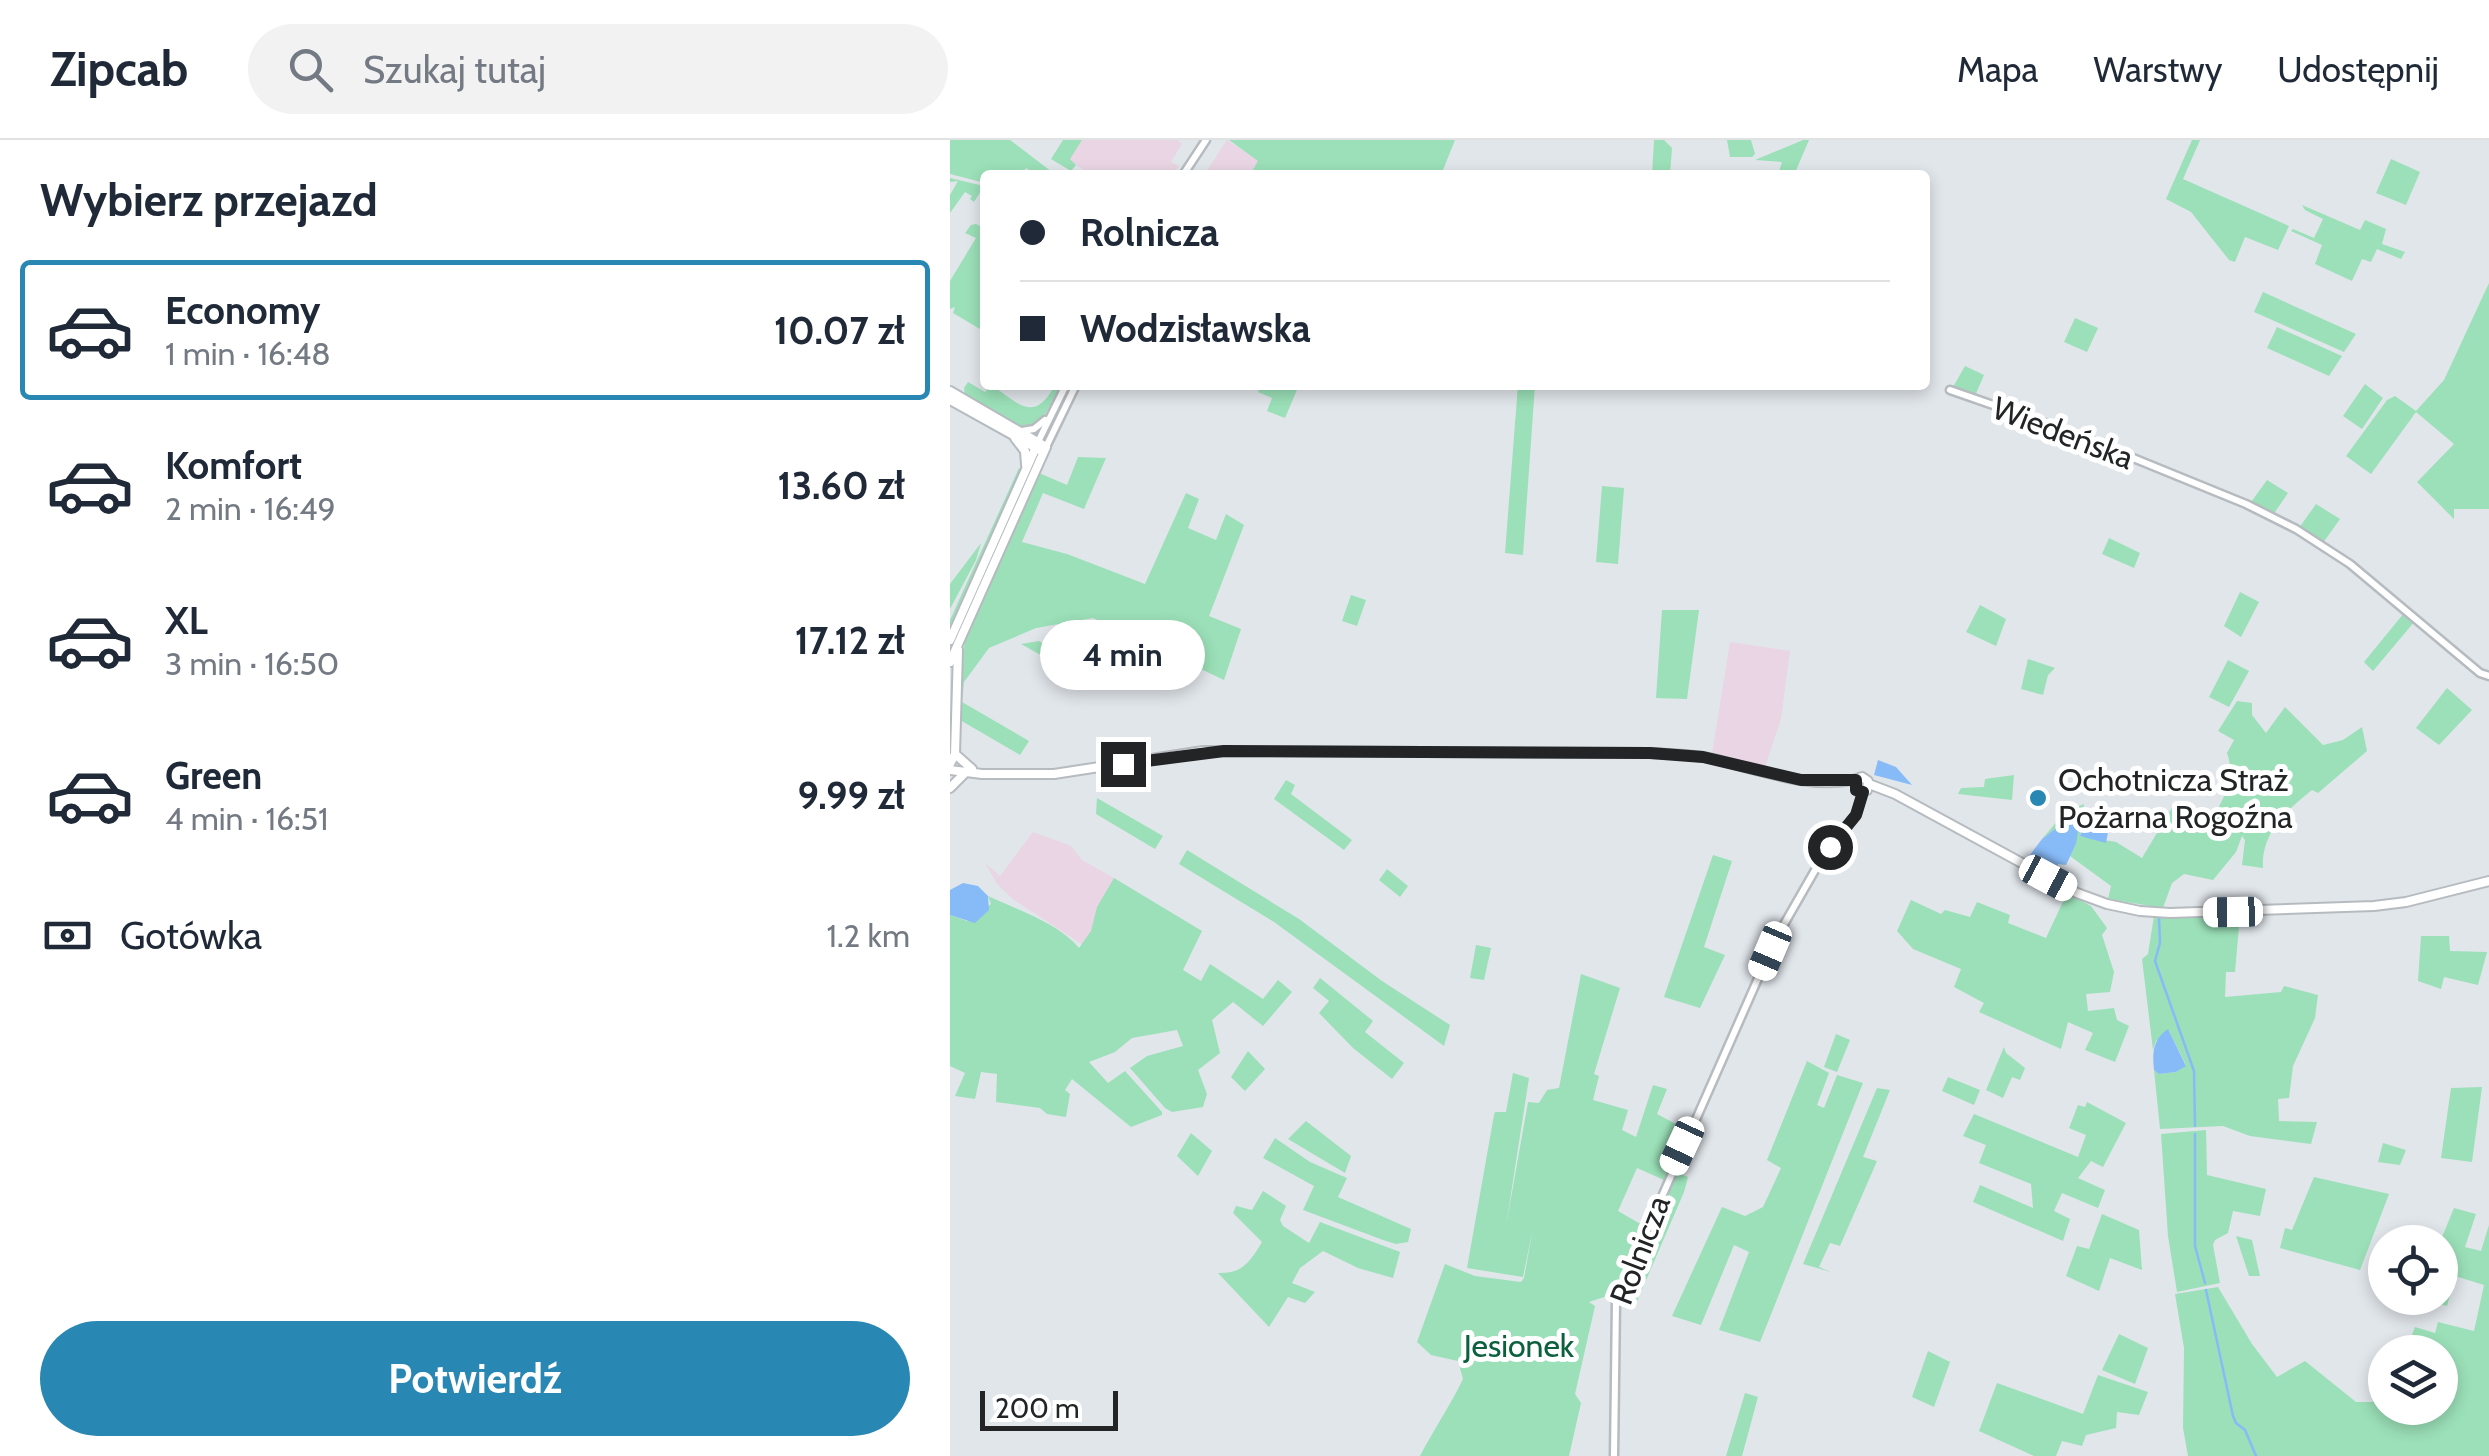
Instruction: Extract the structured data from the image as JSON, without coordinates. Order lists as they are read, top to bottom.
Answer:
{
  "streets": {
    "street": ["Wiedeńska", "Rolnicza"]
  },
  "parks": ["Jesionek"],
  "places": ["Ochotnicza Straż Pożarna Rogoźna"],
  "scale_bar": "200 m",
  "page": {
    "header": "Zipcab",
    "search": "Szukaj tutaj",
    "nav": ["Mapa", "Warstwy", "Udostępnij"],
    "heading": "Wybierz przejazd",
    "banner": ["Rolnicza", "Wodzisławska"],
    "list": [
      {
        "name": "Economy",
        "note": "1 min · 16:48",
        "value": "10.07 zł"
      },
      {
        "name": "Komfort",
        "note": "2 min · 16:49",
        "value": "13.60 zł"
      },
      {
        "name": "XL",
        "note": "3 min · 16:50",
        "value": "17.12 zł"
      },
      {
        "name": "Green",
        "note": "4 min · 16:51",
        "value": "9.99 zł"
      }
    ],
    "bubble": "4 min",
    "pay": ["Gotówka", "1.2 km"],
    "buttons": "Potwierdź",
    "scale": "200 m"
  }
}
